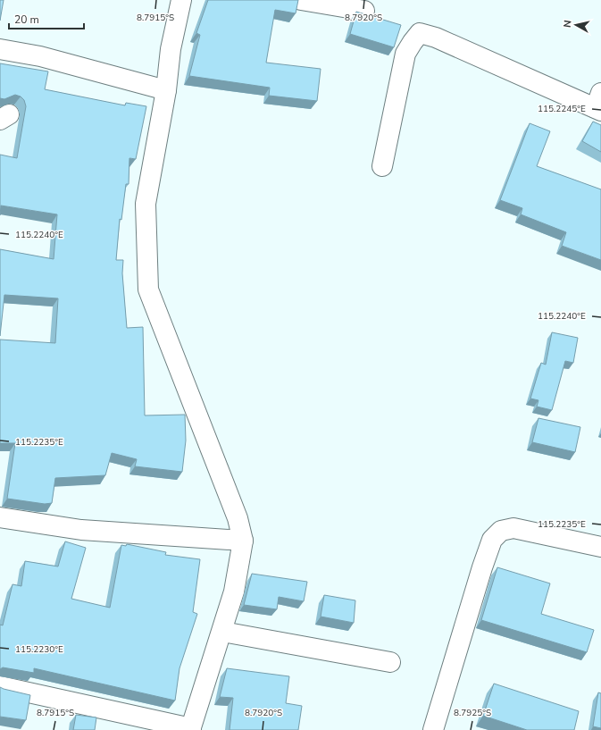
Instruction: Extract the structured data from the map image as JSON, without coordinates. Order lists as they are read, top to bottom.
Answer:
{
  "scale_bar": "20 m",
  "north": "left",
  "coordinates": [
    "8.7915°S",
    "8.7920°S",
    "115.2245°E",
    "115.2240°E",
    "115.2235°E",
    "115.2230°E",
    "8.7925°S"
  ]
}
